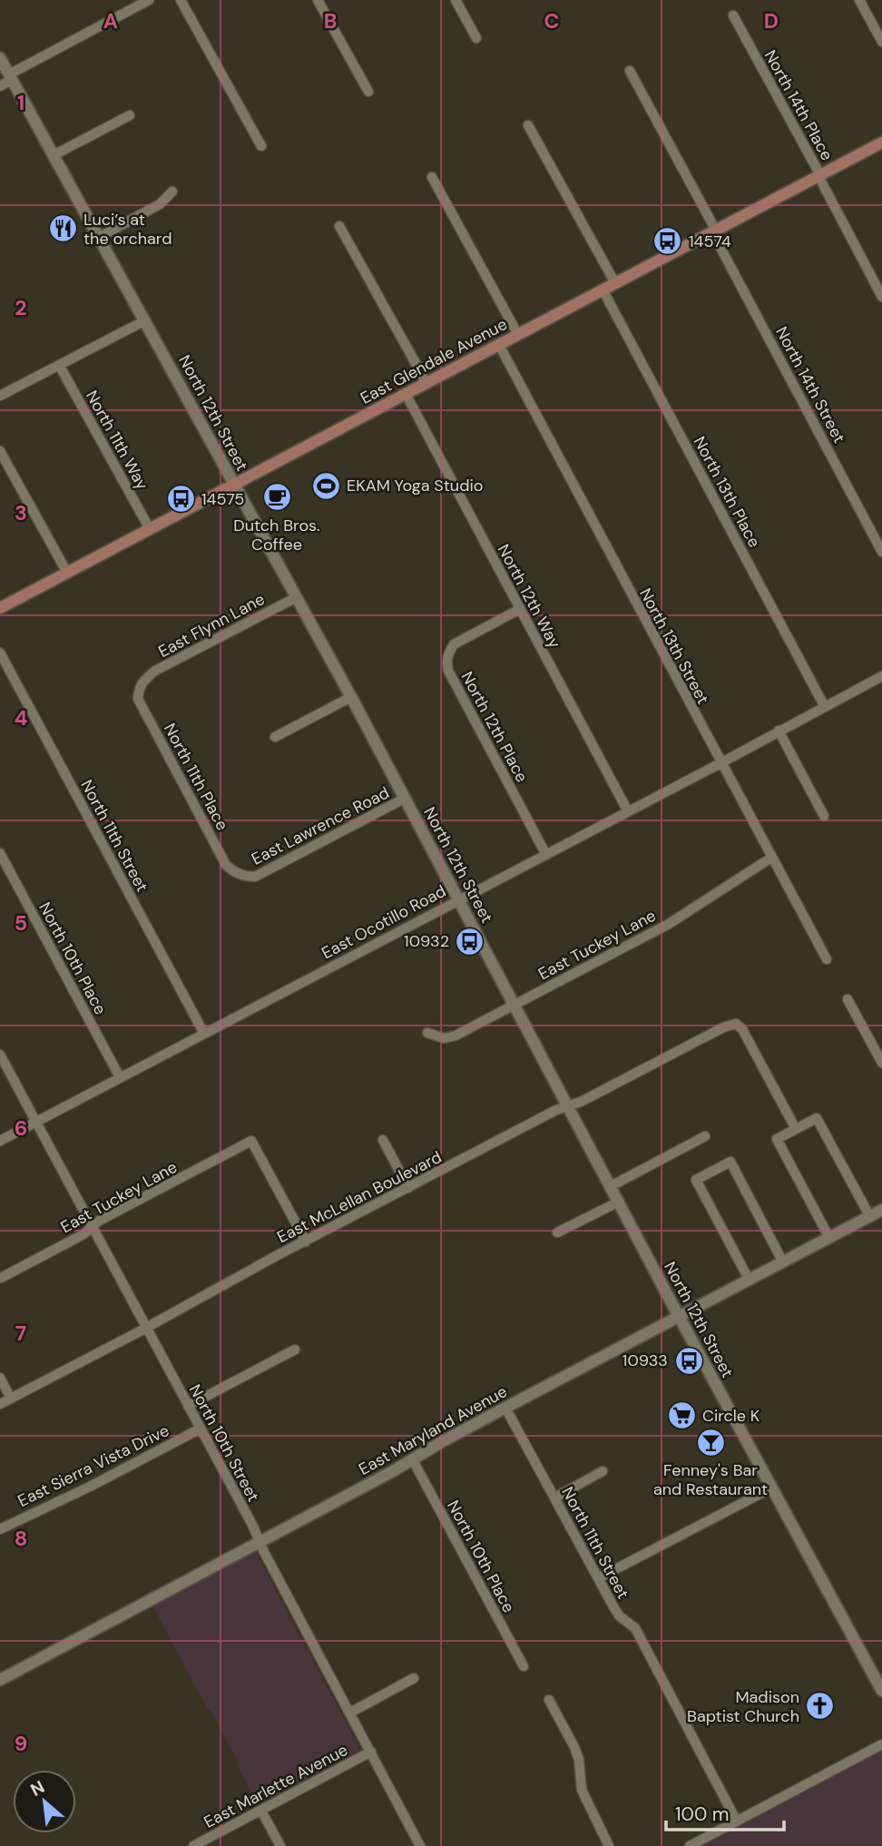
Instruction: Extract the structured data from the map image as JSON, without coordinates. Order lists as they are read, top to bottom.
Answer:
{
  "streets": {
    "main road": ["East Glendale Avenue"],
    "street": [
      "North 14th Place",
      "North 14th Street",
      "North 12th Street",
      "North 11th Way",
      "North 13th Place",
      "North 12th Way",
      "East Flynn Lane",
      "North 13th Street",
      "North 12th Place",
      "North 11th Place",
      "East Lawrence Road",
      "North 11th Street",
      "East Ocotillo Road",
      "East Tuckey Lane",
      "North 10th Place",
      "East McLellan Boulevard",
      "East Maryland Avenue",
      "North 10th Street",
      "East Sierra Vista Drive",
      "East Marlette Avenue"
    ]
  },
  "crossings": [
    ["North 14th Place", "East Glendale Avenue"],
    ["East Glendale Avenue", "North 14th Street"],
    ["East Glendale Avenue", "North 12th Street"],
    ["East Glendale Avenue", "North 11th Way"],
    ["East Glendale Avenue", "North 13th Place"],
    ["East Glendale Avenue", "North 12th Way"],
    ["East Glendale Avenue", "North 13th Street"],
    ["North 12th Street", "East Flynn Lane"],
    ["North 12th Street", "East Lawrence Road"],
    ["North 12th Street", "East Ocotillo Road"],
    ["North 12th Street", "East Tuckey Lane"],
    ["North 12th Street", "East McLellan Boulevard"],
    ["North 12th Street", "East Maryland Avenue"],
    ["North 13th Place", "East Ocotillo Road"],
    ["North 12th Way", "North 12th Place"],
    ["North 12th Way", "East Ocotillo Road"],
    ["East Flynn Lane", "North 11th Place"],
    ["North 13th Street", "East Ocotillo Road"],
    ["North 13th Street", "East Tuckey Lane"],
    ["North 12th Place", "East Ocotillo Road"],
    ["North 11th Place", "East Lawrence Road"],
    ["North 11th Street", "East Ocotillo Road"],
    ["North 11th Street", "East Maryland Avenue"],
    ["East Ocotillo Road", "North 10th Place"],
    ["East Ocotillo Road", "North 10th Street"],
    ["East Tuckey Lane", "East McLellan Boulevard"],
    ["East Tuckey Lane", "North 10th Street"],
    ["North 10th Place", "East Maryland Avenue"],
    ["East McLellan Boulevard", "North 10th Street"],
    ["East Maryland Avenue", "North 10th Street"],
    ["North 10th Street", "East Sierra Vista Drive"],
    ["North 10th Street", "East Marlette Avenue"]
  ],
  "places": {
    "restaurant": ["Luci’s at the orchard"],
    "bus stop": [
      "14574",
      "14575",
      "10932",
      "10933"
    ],
    "sports": ["EKAM Yoga Studio"],
    "cafe": ["Dutch Bros. Coffee"],
    "supermarket": ["Circle K"],
    "bar": ["Fenney's Bar and Restaurant"],
    "church": ["Madison Baptist Church"]
  },
  "scale_bar": "100 m",
  "north": "top left",
  "grid": {
    "columns": [
      "A",
      "B",
      "C",
      "D"
    ],
    "rows": [
      "1",
      "2",
      "3",
      "4",
      "5",
      "6",
      "7",
      "8",
      "9"
    ]
  }
}
